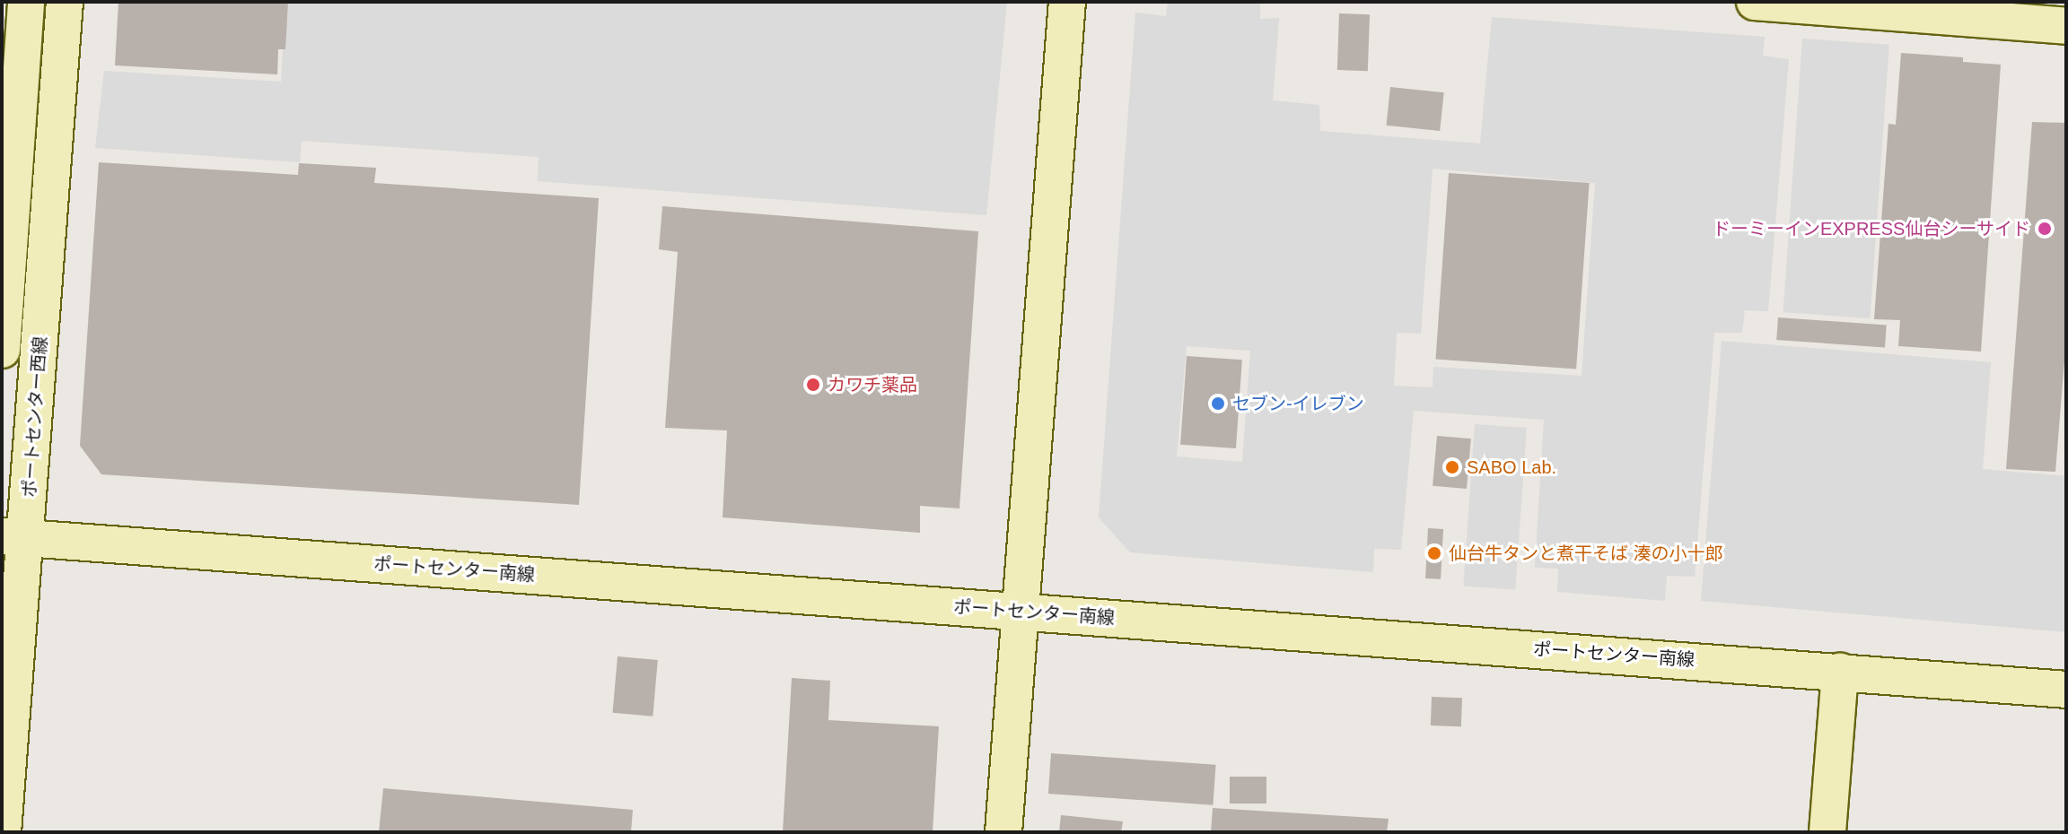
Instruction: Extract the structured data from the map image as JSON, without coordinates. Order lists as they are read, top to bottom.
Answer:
{
  "streets": {
    "street": ["ポートセンター西線", "ポートセンター南線"]
  },
  "crossings": [
    ["ポートセンター西線", "ポートセンター南線"]
  ],
  "places": [
    "ドーミーインEXPRESS仙台シーサイド",
    "カワチ薬品",
    "セブン-イレブン",
    "SABO Lab.",
    "仙台牛タンと煮干そば 湊の小十郎"
  ]
}
